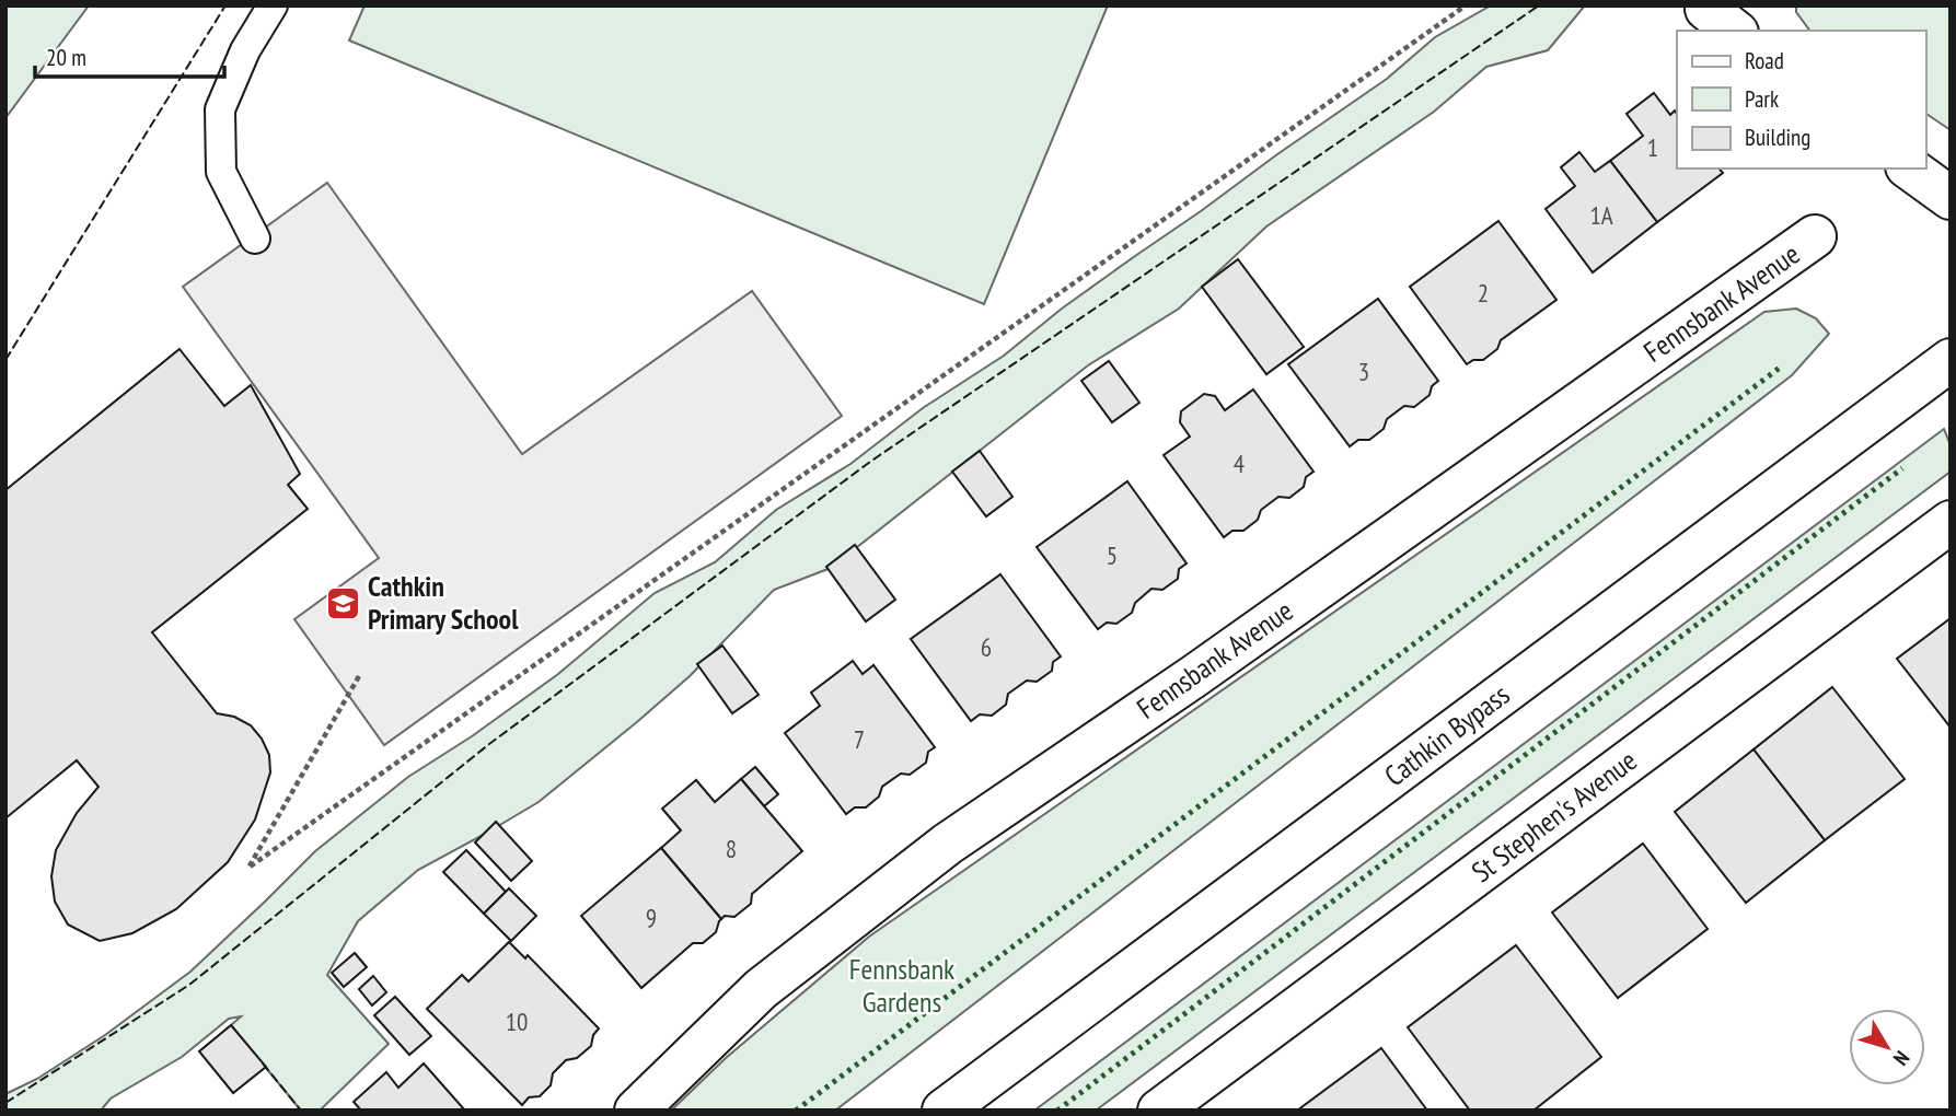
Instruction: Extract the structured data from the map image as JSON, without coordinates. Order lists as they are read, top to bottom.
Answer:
{
  "streets": {
    "street": ["Fennsbank Avenue", "Cathkin Bypass", "St Stephen's Avenue"]
  },
  "parks": ["Fennsbank Gardens"],
  "places": {
    "school or university": ["Cathkin Primary School"]
  },
  "house_numbers": [
    "1",
    "1A",
    "2",
    "3",
    "4",
    "5",
    "6",
    "7",
    "8",
    "9",
    "10"
  ],
  "legend": ["Road", "Park", "Building"],
  "scale_bar": "20 m",
  "north": "bottom right"
}
